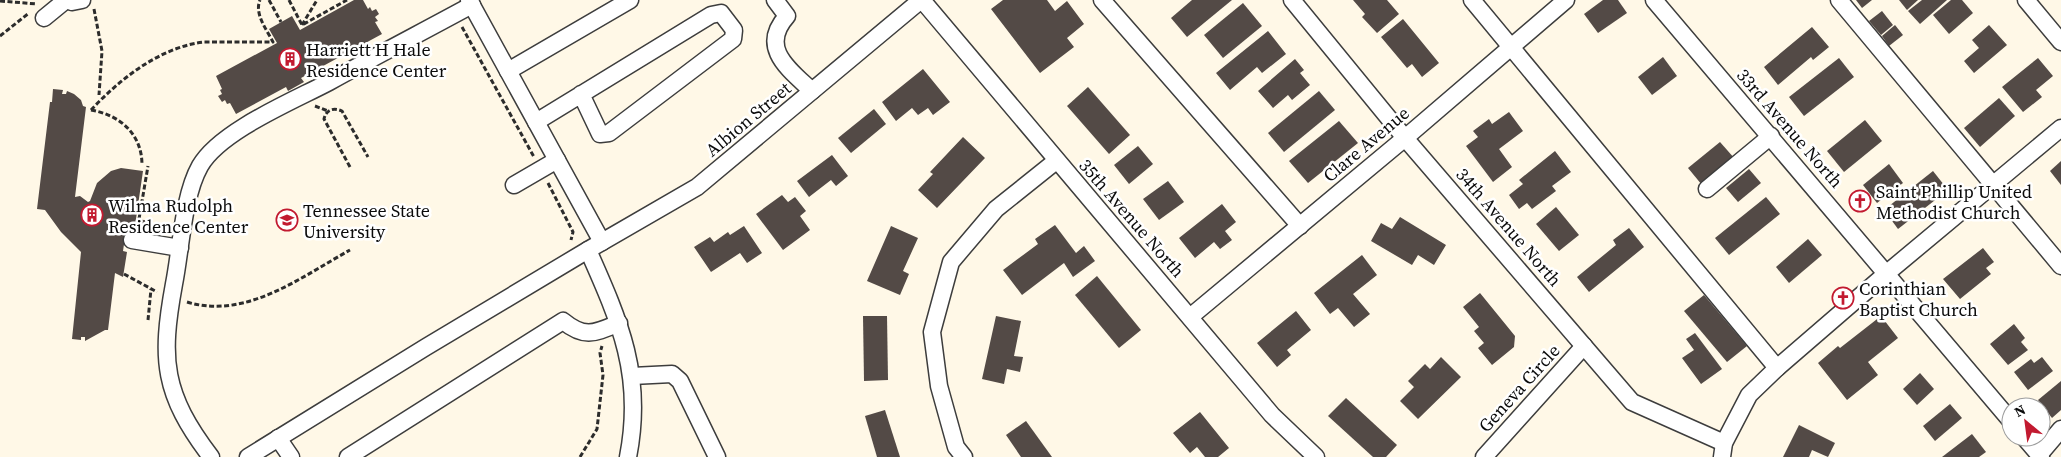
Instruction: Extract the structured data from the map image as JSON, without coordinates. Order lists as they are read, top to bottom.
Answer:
{
  "streets": {
    "street": [
      "Albion Street",
      "33rd Avenue North",
      "Clare Avenue",
      "35th Avenue North",
      "34th Avenue North",
      "Geneva Circle"
    ]
  },
  "crossings": [
    ["Albion Street", "35th Avenue North"],
    ["Clare Avenue", "35th Avenue North"],
    ["Clare Avenue", "34th Avenue North"],
    ["34th Avenue North", "Geneva Circle"]
  ],
  "places": {
    "building": ["Harriett H Hale Residence Center", "Wilma Rudolph Residence Center"],
    "church": ["Saint Phillip United Methodist Church", "Corinthian Baptist Church"],
    "school or university": ["Tennessee State University"]
  },
  "north": "top left"
}
